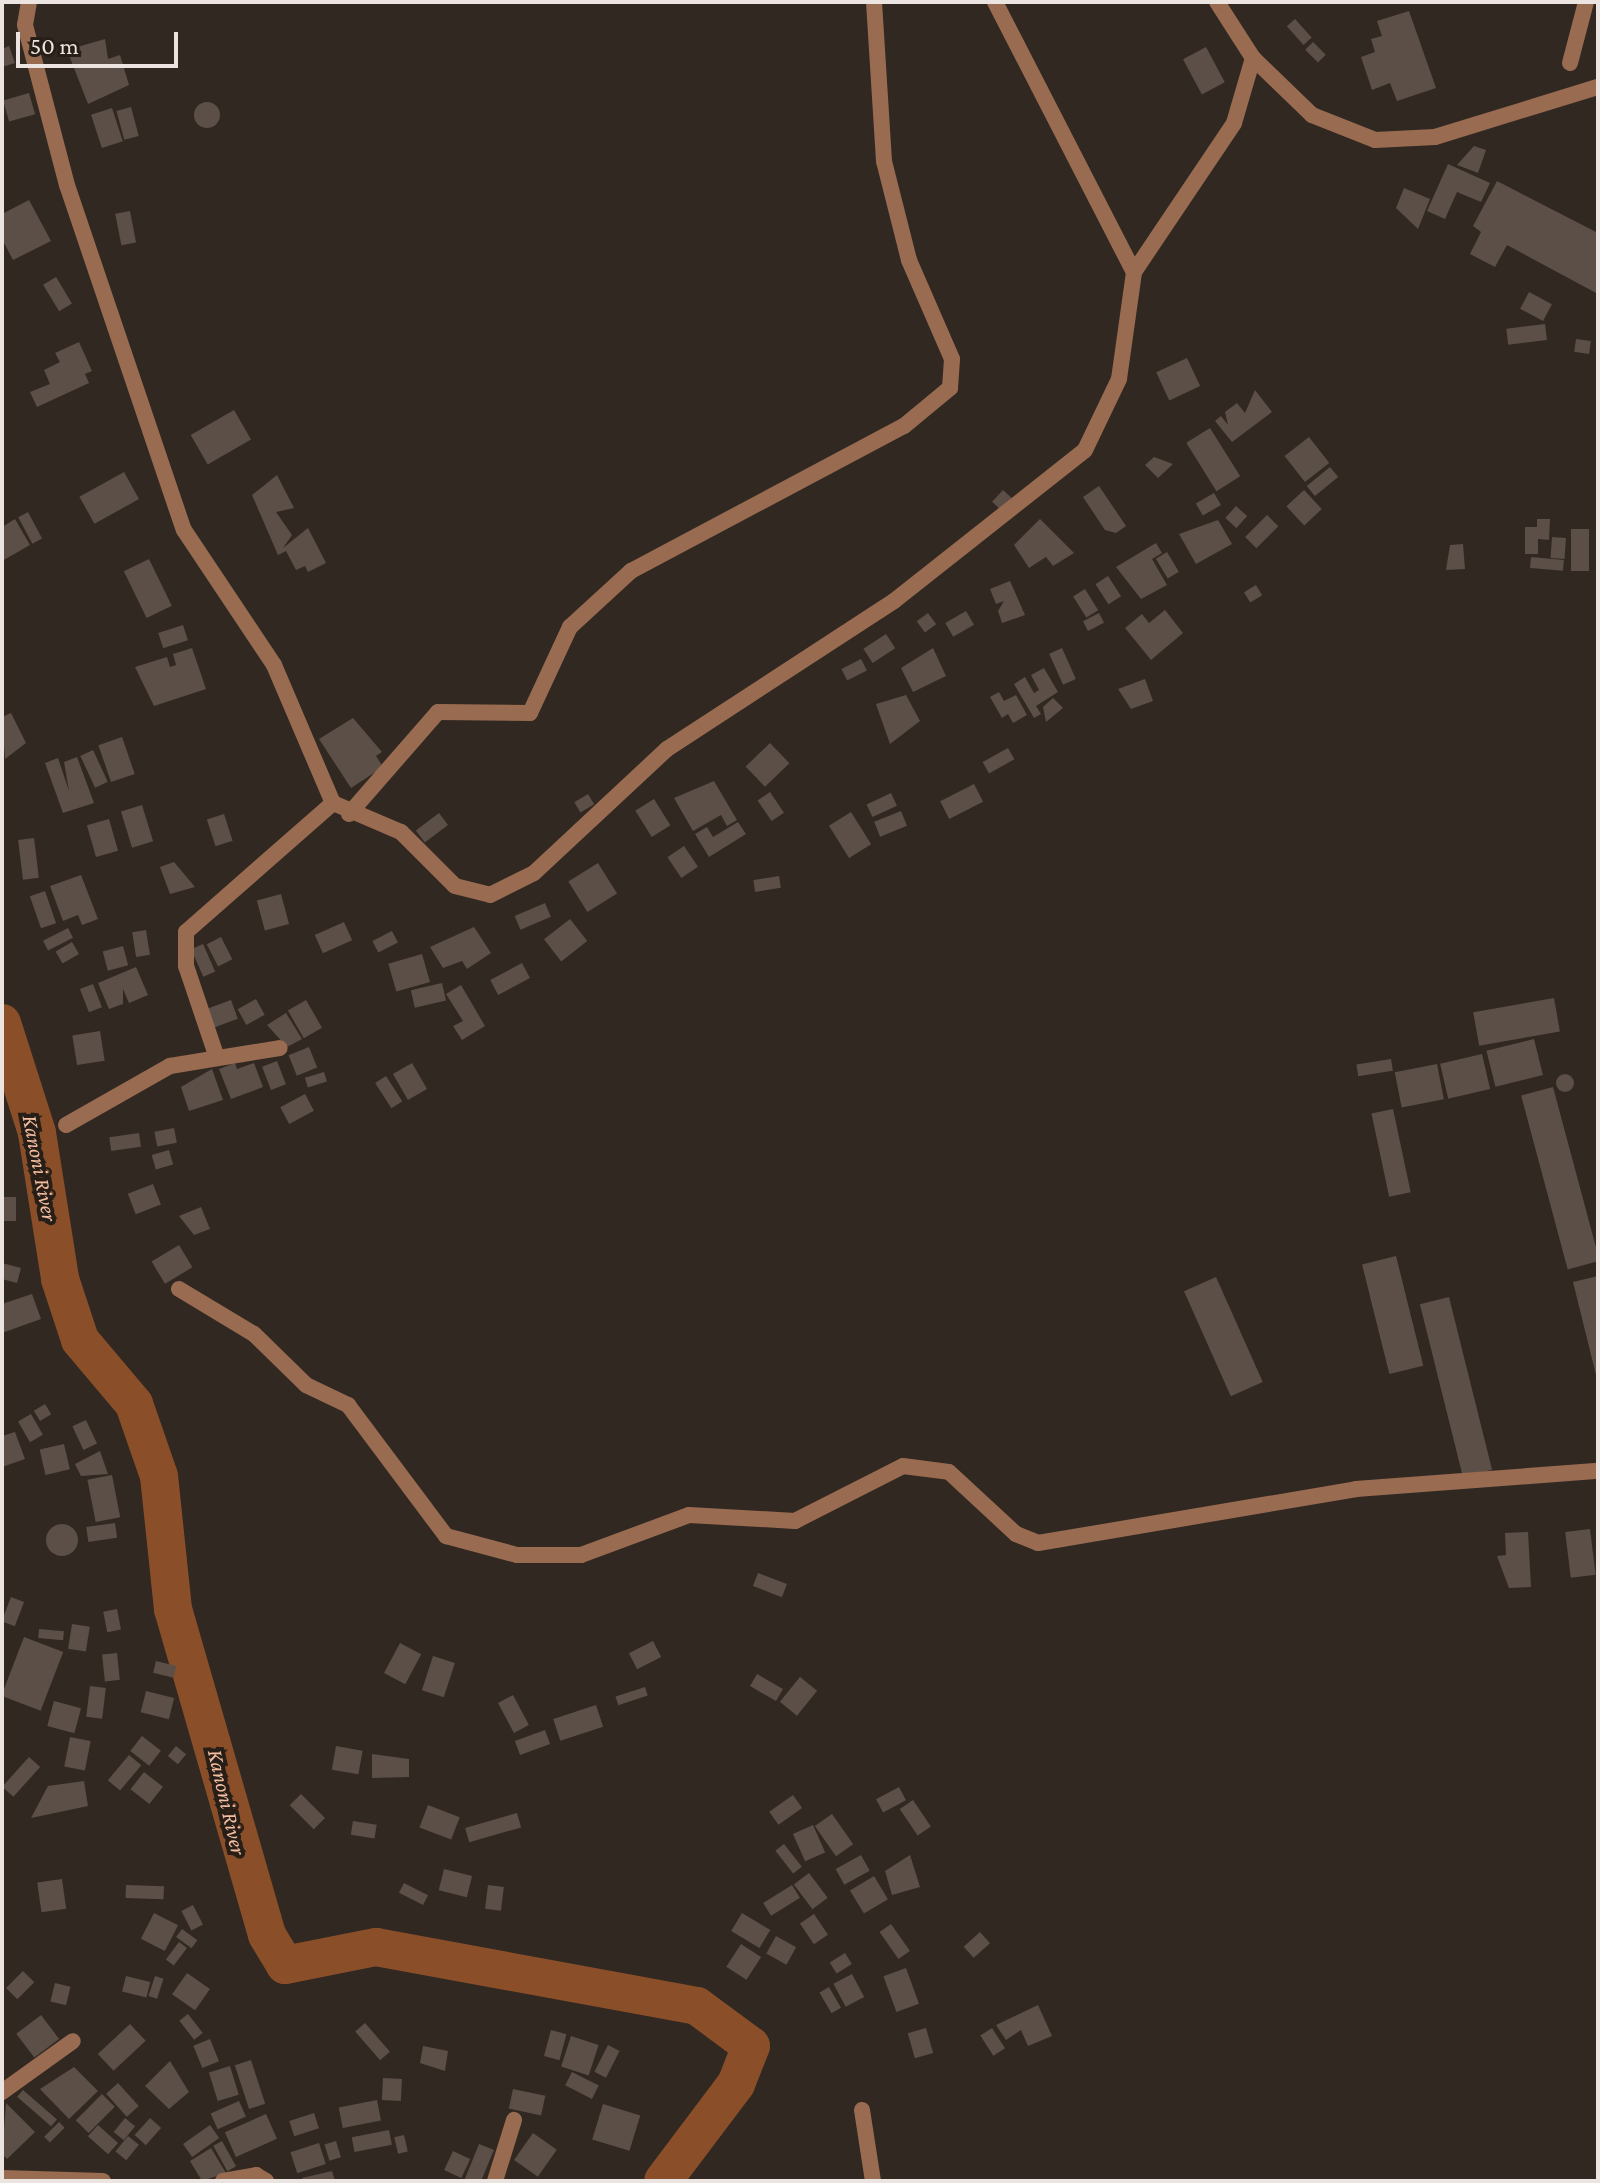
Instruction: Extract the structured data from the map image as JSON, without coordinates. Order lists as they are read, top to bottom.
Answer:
{
  "water": ["Kanoni River"],
  "scale_bar": "50 m"
}
